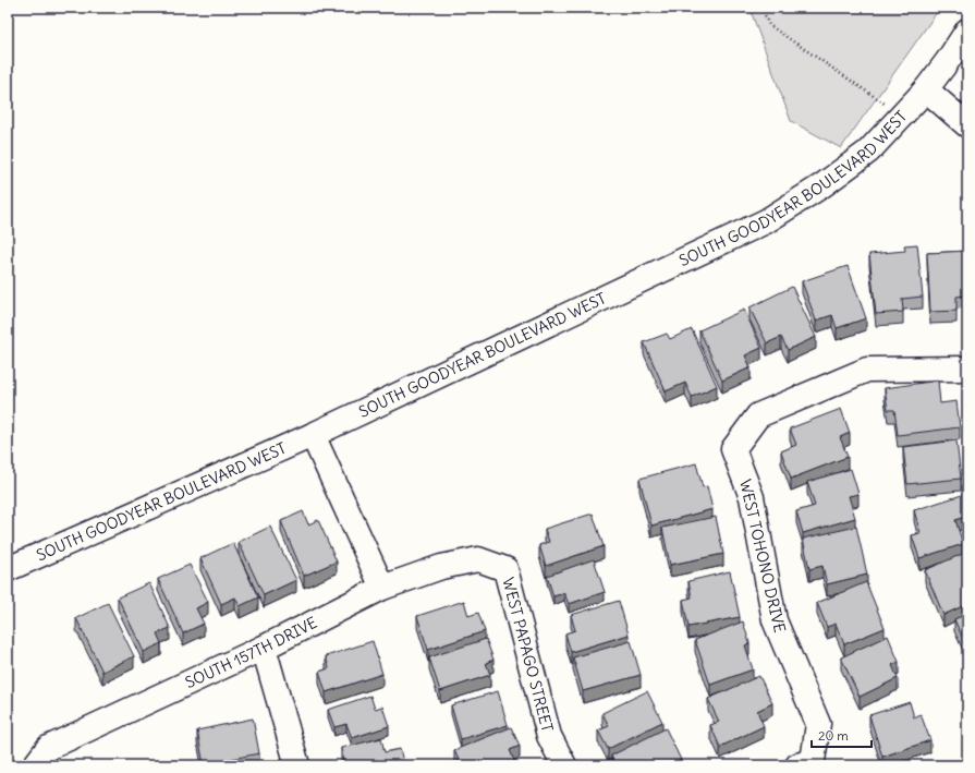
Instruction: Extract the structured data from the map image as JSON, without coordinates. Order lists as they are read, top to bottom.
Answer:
{
  "streets": {
    "street": [
      "SOUTH GOODYEAR BOULEVARD WEST",
      "WEST TOHONO DRIVE",
      "SOUTH 157TH DRIVE",
      "WEST PAPAGO STREET"
    ]
  },
  "crossings": [
    ["SOUTH 157TH DRIVE", "WEST PAPAGO STREET"]
  ],
  "scale_bar": "20 m"
}
